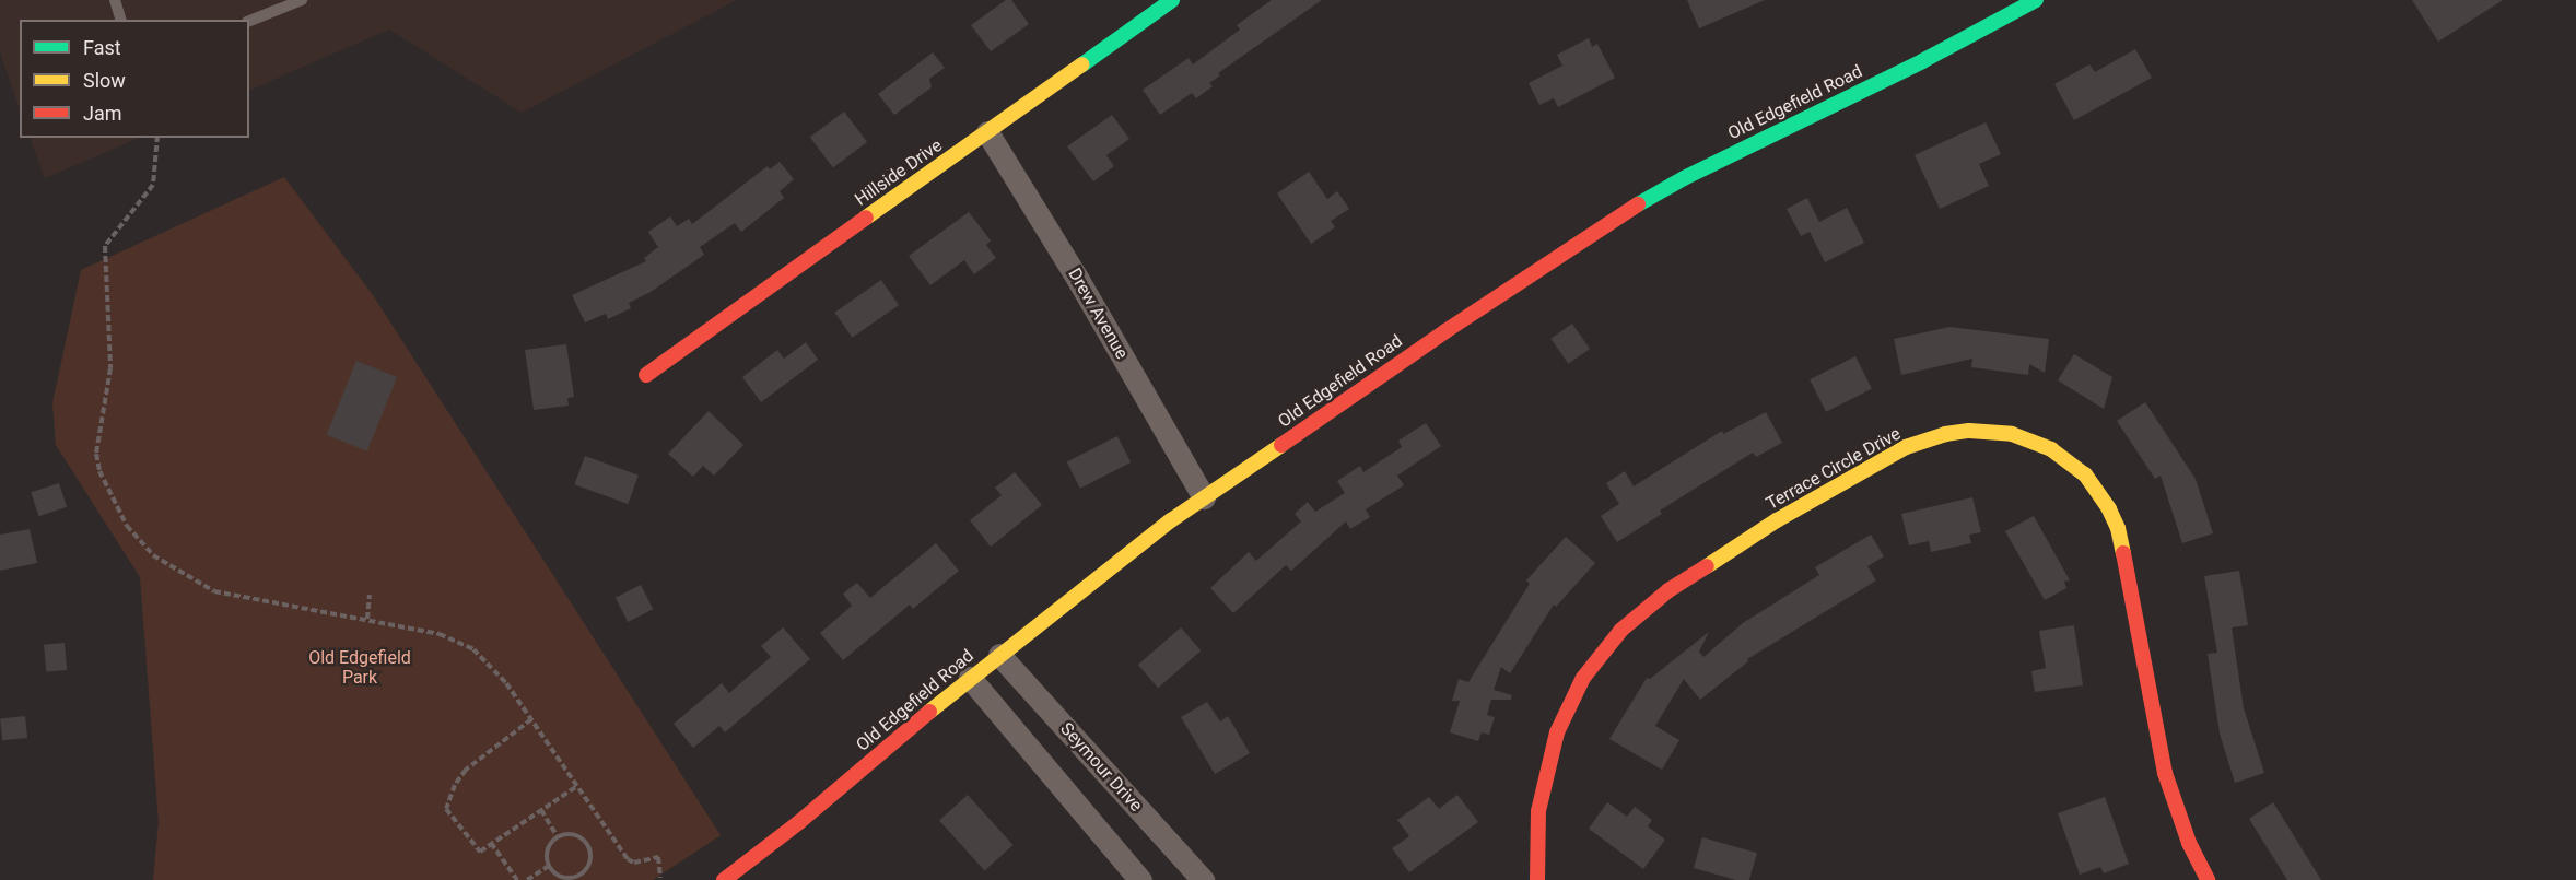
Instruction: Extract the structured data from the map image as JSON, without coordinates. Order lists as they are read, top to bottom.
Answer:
{
  "streets": {
    "street": [
      "Old Edgefield Road",
      "Hillside Drive",
      "Drew Avenue",
      "Terrace Circle Drive",
      "Seymour Drive"
    ]
  },
  "crossings": [
    ["Old Edgefield Road", "Drew Avenue"],
    ["Old Edgefield Road", "Seymour Drive"],
    ["Hillside Drive", "Drew Avenue"]
  ],
  "parks": ["Old Edgefield Park"],
  "legend": ["Fast", "Slow", "Jam"]
}
